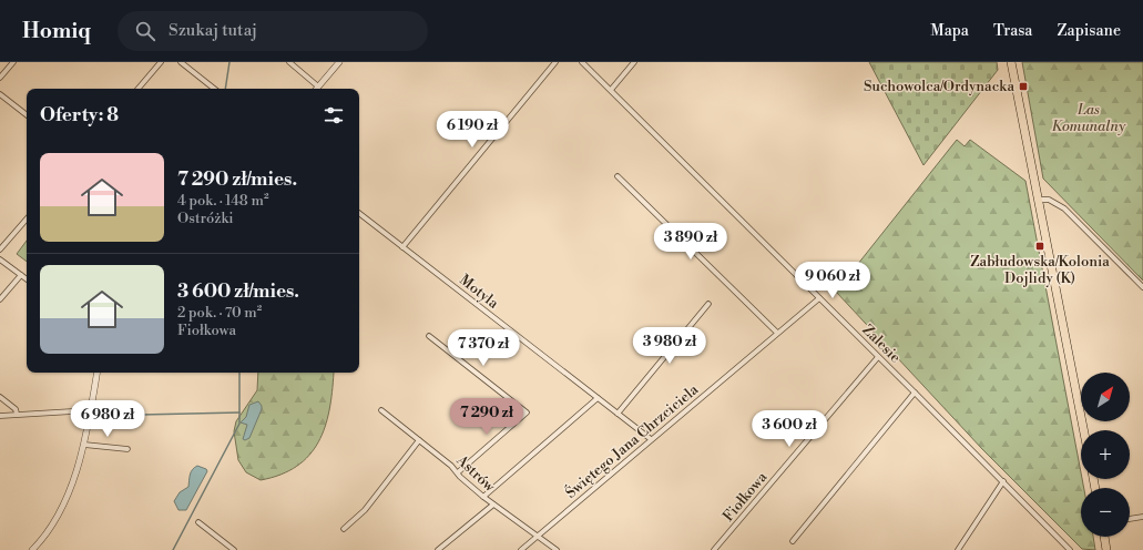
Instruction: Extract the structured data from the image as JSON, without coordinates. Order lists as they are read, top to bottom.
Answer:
{
  "streets": {
    "street": [
      "Motyla",
      "Zalesie",
      "Świętego Jana Chrzciciela",
      "Astrów",
      "Fiołkowa"
    ]
  },
  "crossings": [
    ["Motyla", "Świętego Jana Chrzciciela"],
    ["Zalesie", "Świętego Jana Chrzciciela"],
    ["Zalesie", "Fiołkowa"],
    ["Świętego Jana Chrzciciela", "Astrów"]
  ],
  "parks": ["Las Komunalny"],
  "places": {
    "transit": ["Suchowolca/Ordynacka", "Zabłudowska/Kolonia Dojlidy (K)"]
  },
  "north": "top right",
  "page": {
    "header": "Homiq",
    "search": "Szukaj tutaj",
    "nav": ["Mapa", "Trasa", "Zapisane"],
    "heading": "Oferty: 8",
    "price": [
      "6 190 zł",
      "3 890 zł",
      "9 060 zł",
      "3 980 zł",
      "7 370 zł",
      "7 290 zł",
      "6 980 zł",
      "3 600 zł"
    ],
    "list": [
      {
        "name": "7 290 zł/mies.",
        "note": "4 pok. · 148 m² · Ostróżki"
      },
      {
        "name": "3 600 zł/mies.",
        "note": "2 pok. · 70 m² · Fiołkowa"
      }
    ],
    "map_buttons": ["+", "−"]
  }
}
